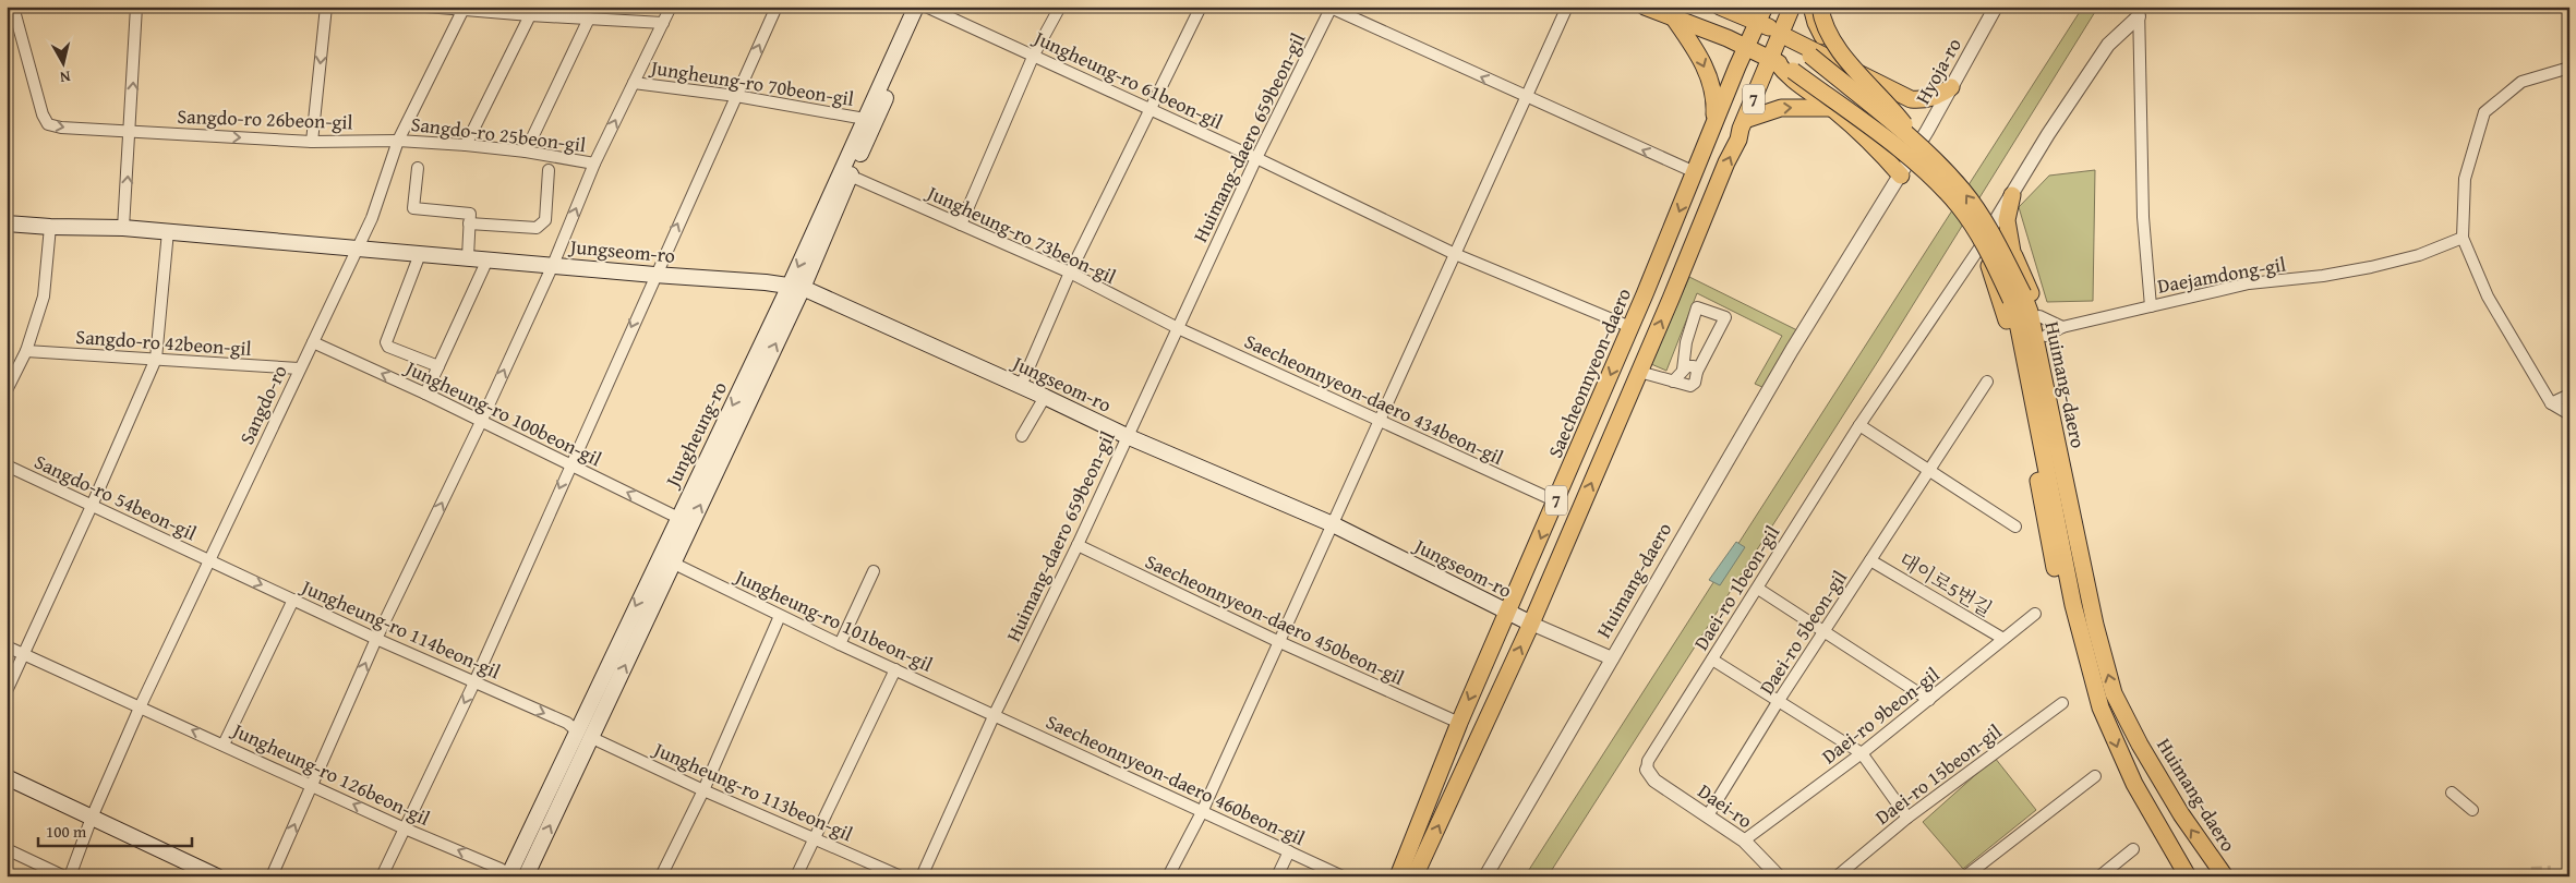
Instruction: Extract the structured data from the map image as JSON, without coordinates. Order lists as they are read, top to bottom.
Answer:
{
  "streets": {
    "main road": [
      "7",
      "Jungseom-ro",
      "Saecheonnyeon-daero",
      "Huimang-daero",
      "Jungheung-ro"
    ],
    "street": [
      "Hyoja-ro",
      "Jungheung-ro 61beon-gil",
      "Jungheung-ro 70beon-gil",
      "Sangdo-ro 26beon-gil",
      "Sangdo-ro 25beon-gil",
      "Huimang-daero 659beon-gil",
      "Jungheung-ro 73beon-gil",
      "Daejamdong-gil",
      "Sangdo-ro 42beon-gil",
      "Saecheonnyeon-daero 434beon-gil",
      "Sangdo-ro",
      "Jungheung-ro 100beon-gil",
      "Sangdo-ro 54beon-gil",
      "대이로5번길",
      "Daei-ro 1beon-gil",
      "Saecheonnyeon-daero 450beon-gil",
      "Jungheung-ro 101beon-gil",
      "Jungheung-ro 114beon-gil",
      "Daei-ro 5beon-gil",
      "Daei-ro 9beon-gil",
      "Jungheung-ro 126beon-gil",
      "Daei-ro 15beon-gil",
      "Saecheonnyeon-daero 460beon-gil",
      "Jungheung-ro 113beon-gil",
      "Daei-ro"
    ]
  },
  "crossings": [
    ["Hyoja-ro", "Huimang-daero"],
    ["Jungheung-ro 61beon-gil", "Huimang-daero 659beon-gil"],
    ["Jungheung-ro 61beon-gil", "Saecheonnyeon-daero"],
    ["Jungheung-ro 61beon-gil", "Jungheung-ro"],
    ["Jungheung-ro 70beon-gil", "Jungseom-ro"],
    ["Jungheung-ro 70beon-gil", "Jungheung-ro"],
    ["7", "Jungseom-ro"],
    ["7", "Huimang-daero"],
    ["Sangdo-ro 26beon-gil", "Sangdo-ro 25beon-gil"],
    ["Sangdo-ro 26beon-gil", "Sangdo-ro"],
    ["Sangdo-ro 25beon-gil", "Jungseom-ro"],
    ["Sangdo-ro 25beon-gil", "Sangdo-ro"],
    ["Huimang-daero 659beon-gil", "Jungheung-ro 73beon-gil"],
    ["Huimang-daero 659beon-gil", "Jungseom-ro"],
    ["Huimang-daero 659beon-gil", "Saecheonnyeon-daero 434beon-gil"],
    ["Huimang-daero 659beon-gil", "Saecheonnyeon-daero 450beon-gil"],
    ["Huimang-daero 659beon-gil", "Jungheung-ro 101beon-gil"],
    ["Huimang-daero 659beon-gil", "Saecheonnyeon-daero 460beon-gil"],
    ["Jungheung-ro 73beon-gil", "Saecheonnyeon-daero 434beon-gil"],
    ["Jungheung-ro 73beon-gil", "Jungheung-ro"],
    ["Jungseom-ro", "Saecheonnyeon-daero"],
    ["Jungseom-ro", "Sangdo-ro"],
    ["Jungseom-ro", "Jungheung-ro 100beon-gil"],
    ["Jungseom-ro", "Jungheung-ro"],
    ["Jungseom-ro", "Jungheung-ro 114beon-gil"],
    ["Jungseom-ro", "Jungheung-ro 126beon-gil"],
    ["Sangdo-ro 42beon-gil", "Sangdo-ro"],
    ["Saecheonnyeon-daero", "Huimang-daero"],
    ["Saecheonnyeon-daero", "Saecheonnyeon-daero 434beon-gil"],
    ["Saecheonnyeon-daero", "Saecheonnyeon-daero 450beon-gil"],
    ["Sangdo-ro", "Jungheung-ro 100beon-gil"],
    ["Sangdo-ro", "Sangdo-ro 54beon-gil"],
    ["Sangdo-ro", "Jungheung-ro 114beon-gil"],
    ["Sangdo-ro", "Jungheung-ro 126beon-gil"],
    ["Jungheung-ro 100beon-gil", "Jungheung-ro"],
    ["Jungheung-ro", "Jungheung-ro 101beon-gil"],
    ["Jungheung-ro", "Jungheung-ro 114beon-gil"],
    ["Jungheung-ro", "Jungheung-ro 126beon-gil"],
    ["Jungheung-ro", "Jungheung-ro 113beon-gil"],
    ["Sangdo-ro 54beon-gil", "Jungheung-ro 114beon-gil"],
    ["대이로5번길", "Daei-ro 5beon-gil"],
    ["대이로5번길", "Daei-ro 9beon-gil"],
    ["Daei-ro 1beon-gil", "Daei-ro"],
    ["Jungheung-ro 101beon-gil", "Saecheonnyeon-daero 460beon-gil"],
    ["Daei-ro 5beon-gil", "Daei-ro"],
    ["Daei-ro 9beon-gil", "Daei-ro"]
  ],
  "one_way": [
    "Sangdo-ro 26beon-gil",
    "Jungheung-ro 100beon-gil",
    "Jungheung-ro 114beon-gil",
    "Jungheung-ro 126beon-gil"
  ],
  "scale_bar": "100 m",
  "north": "bottom"
}
